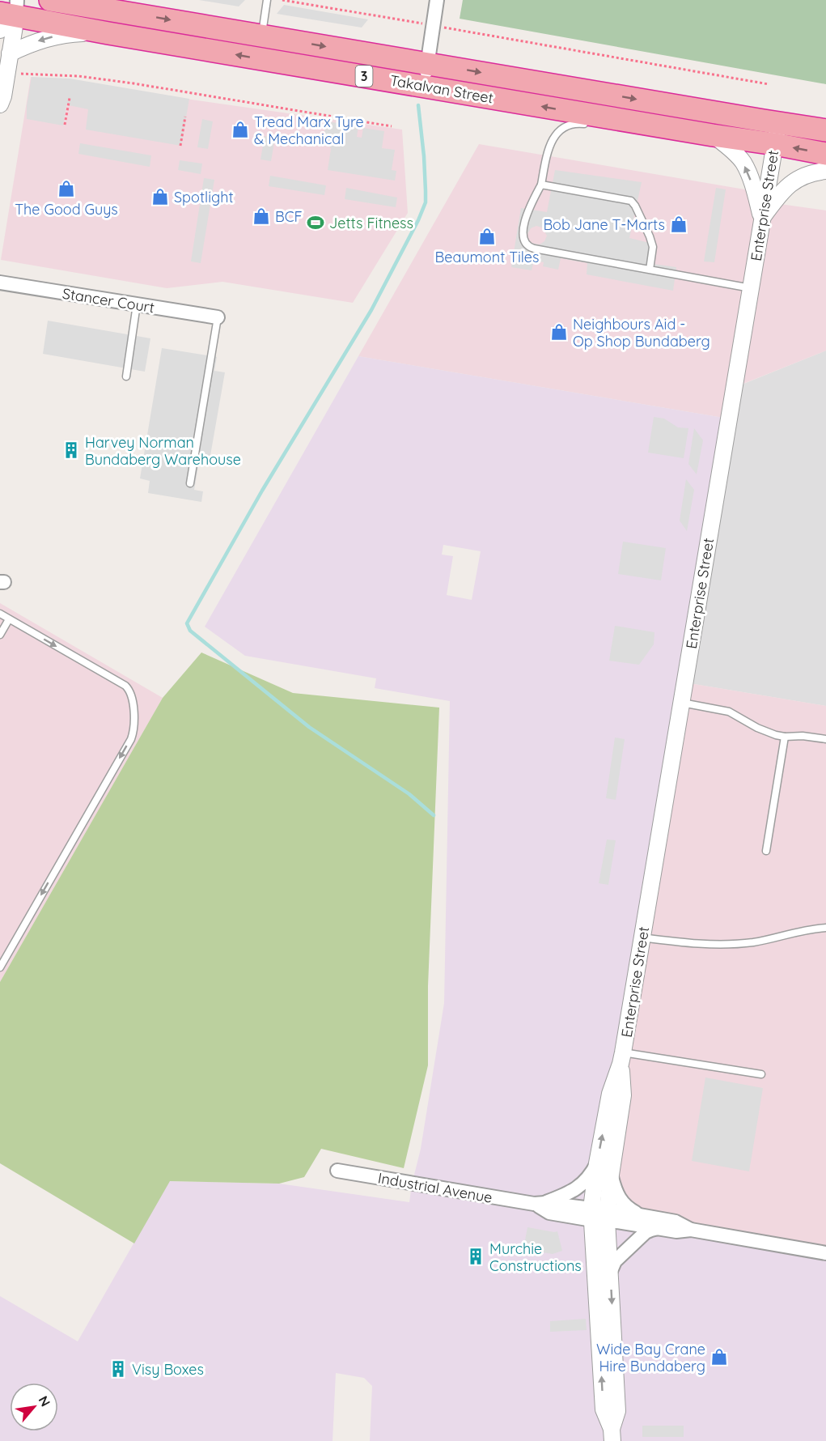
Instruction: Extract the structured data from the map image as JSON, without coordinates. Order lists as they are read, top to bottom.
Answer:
{
  "streets": {
    "highway": ["3", "Takalvan Street"],
    "street": ["Enterprise Street", "Stancer Court", "Industrial Avenue"]
  },
  "crossings": [
    ["Takalvan Street", "Enterprise Street"],
    ["Enterprise Street", "Industrial Avenue"]
  ],
  "places": {
    "shop": [
      "Tread Marx Tyre & Mechanical",
      "The Good Guys",
      "Spotlight",
      "BCF",
      "Bob Jane T-Marts",
      "Beaumont Tiles",
      "Neighbours Aid - Op Shop Bundaberg",
      "Wide Bay Crane Hire Bundaberg"
    ],
    "sports": ["Jetts Fitness"],
    "building": ["Harvey Norman Bundaberg Warehouse", "Murchie Constructions", "Visy Boxes"]
  },
  "north": "top right"
}
